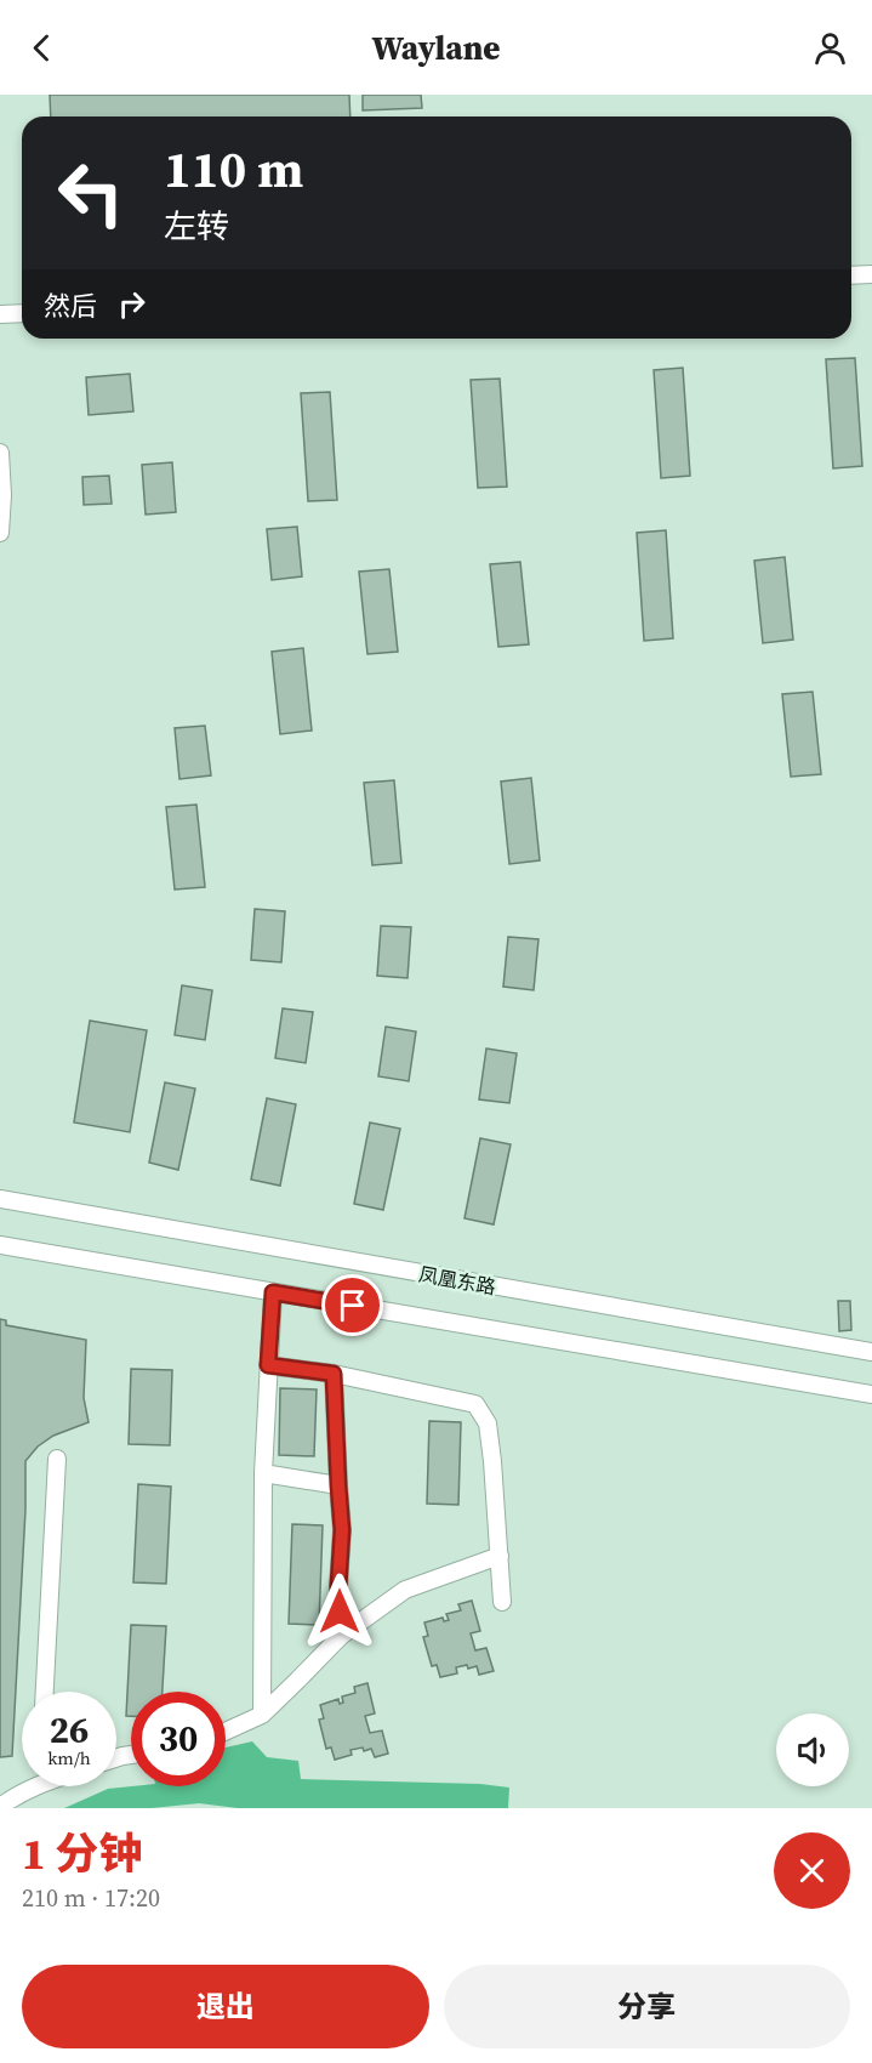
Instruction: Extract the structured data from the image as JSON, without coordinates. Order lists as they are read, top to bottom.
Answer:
{
  "streets": {
    "street": ["凤凰东路"]
  },
  "page": {
    "header": "Waylane",
    "turn": ["110 m", "左转"],
    "then": "然后",
    "speed": "26 km/h",
    "limit": "30",
    "heading": ["1 分钟", "210 m · 17:20"],
    "buttons": ["退出", "分享"]
  }
}
